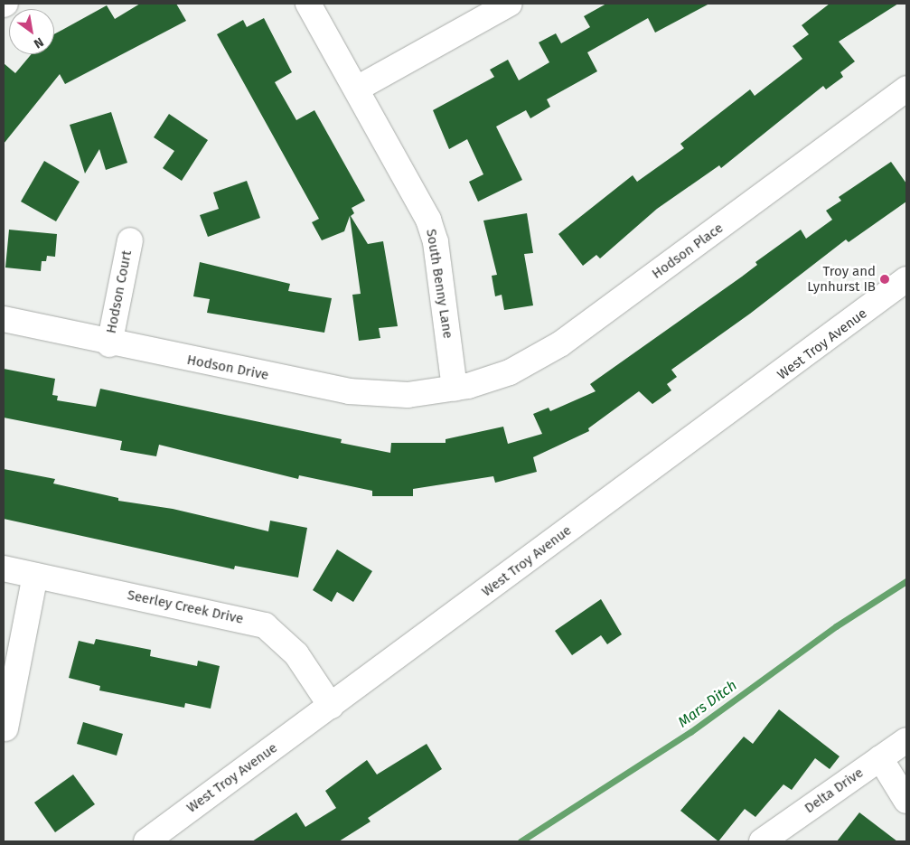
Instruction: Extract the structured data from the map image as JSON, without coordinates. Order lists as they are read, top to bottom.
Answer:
{
  "streets": {
    "street": [
      "Hodson Place",
      "South Benny Lane",
      "Hodson Court",
      "West Troy Avenue",
      "Hodson Drive",
      "Seerley Creek Drive",
      "Delta Drive"
    ]
  },
  "crossings": [
    ["Hodson Place", "South Benny Lane"],
    ["Hodson Place", "Hodson Drive"],
    ["South Benny Lane", "Hodson Drive"],
    ["Hodson Court", "Hodson Drive"],
    ["West Troy Avenue", "Seerley Creek Drive"]
  ],
  "water": ["Mars Ditch"],
  "places": ["Troy and Lynhurst IB"],
  "north": "bottom right"
}
